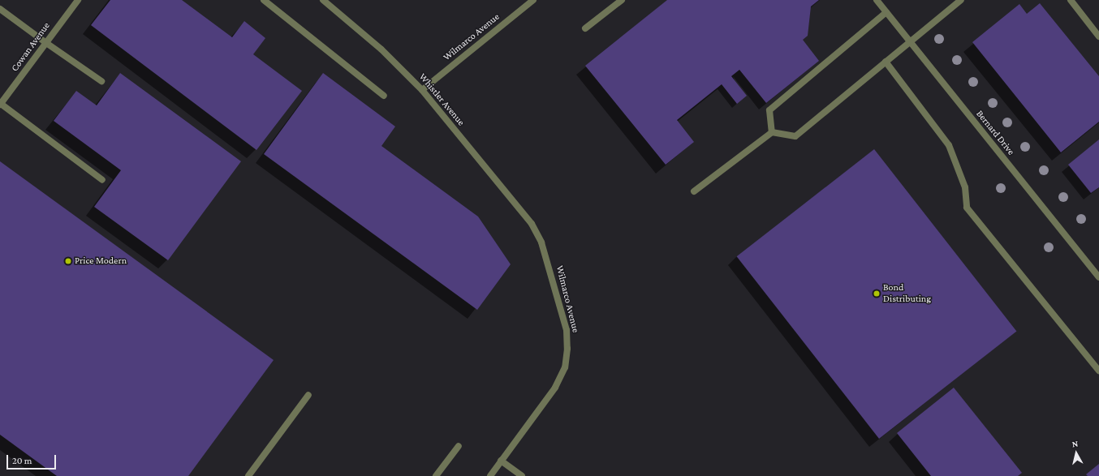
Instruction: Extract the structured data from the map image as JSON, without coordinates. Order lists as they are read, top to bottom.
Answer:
{
  "streets": {
    "street": [
      "Wilmarco Avenue",
      "Cowan Avenue",
      "Whistler Avenue",
      "Bernard Drive"
    ]
  },
  "crossings": [
    ["Wilmarco Avenue", "Whistler Avenue"]
  ],
  "places": ["Price Modern", "Bond Distributing"],
  "scale_bar": "20 m",
  "north": "top"
}
